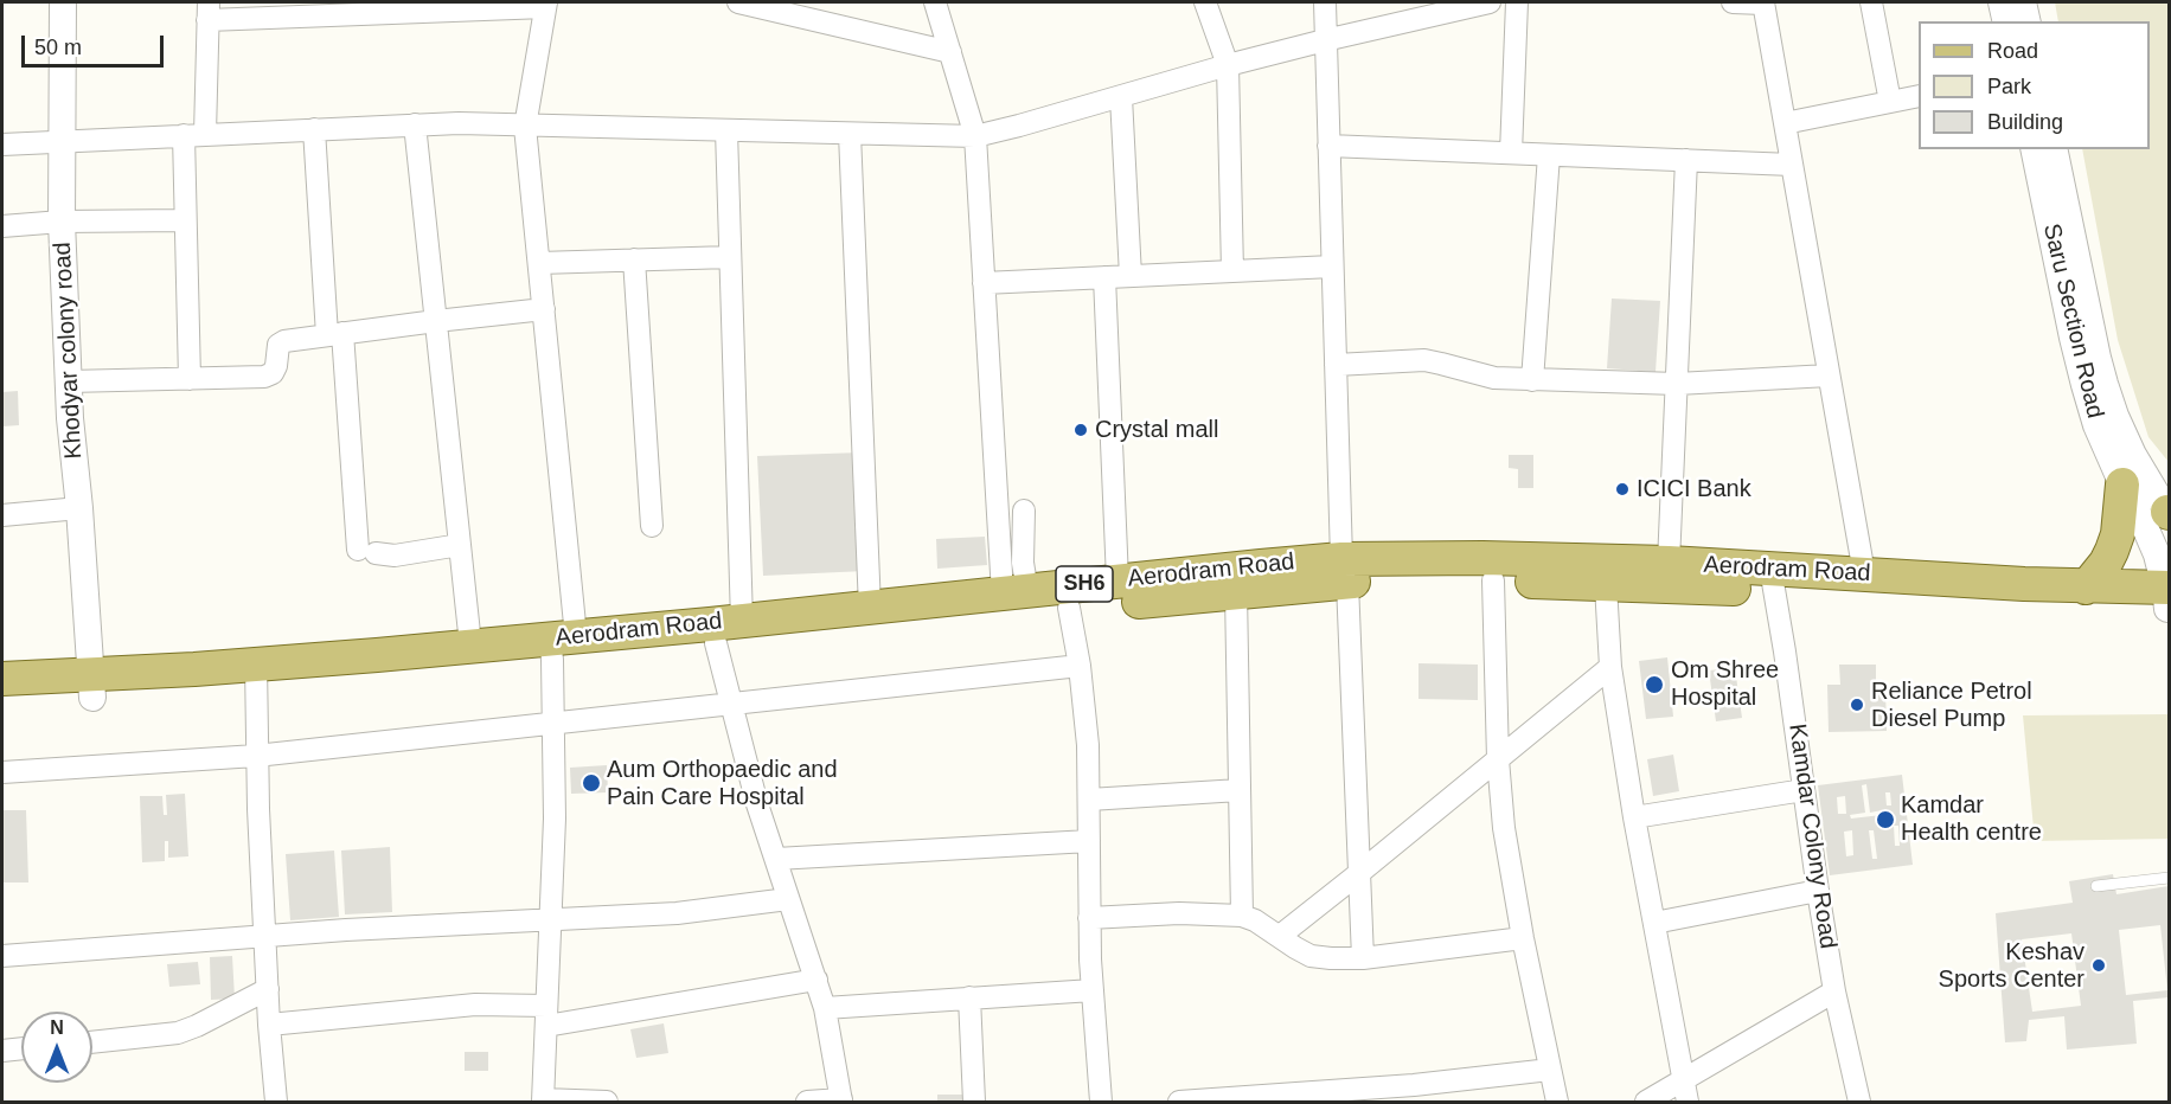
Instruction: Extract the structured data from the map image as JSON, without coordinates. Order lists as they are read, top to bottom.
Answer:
{
  "streets": {
    "main road": ["Aerodram Road", "SH6"],
    "street": ["Saru Section Road", "Khodyar colony road", "Kamdar Colony Road"]
  },
  "crossings": [
    ["Saru Section Road", "Aerodram Road"],
    ["Khodyar colony road", "Aerodram Road"],
    ["Aerodram Road", "Kamdar Colony Road"]
  ],
  "places": [
    "Crystal mall",
    "ICICI Bank",
    "Om Shree Hospital",
    "Reliance Petrol Diesel Pump",
    "Aum Orthopaedic and Pain Care Hospital",
    "Kamdar Health centre",
    "Keshav Sports Center"
  ],
  "legend": ["Road", "Park", "Building"],
  "scale_bar": "50 m",
  "north": "top"
}
